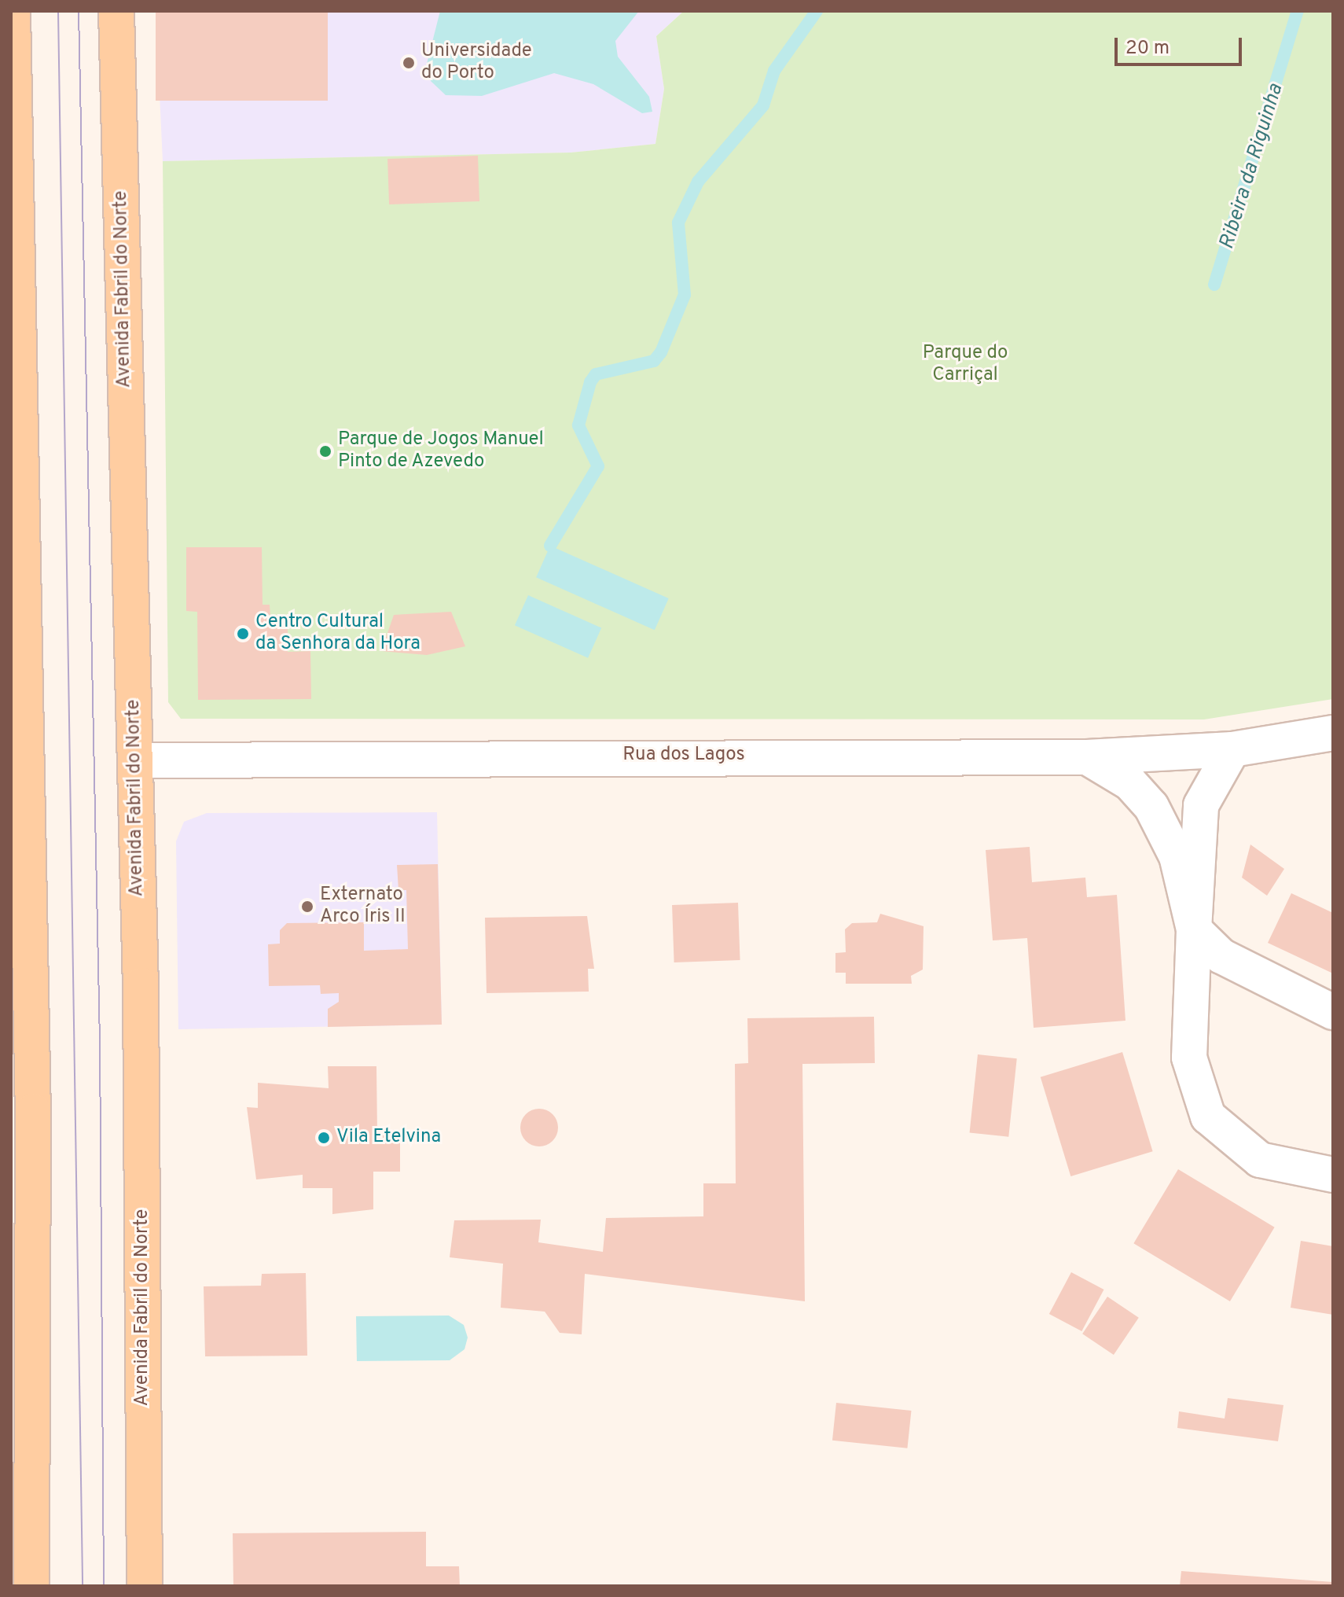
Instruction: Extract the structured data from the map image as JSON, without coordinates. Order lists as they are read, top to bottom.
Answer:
{
  "streets": {
    "main road": ["Avenida Fabril do Norte"],
    "street": ["Rua dos Lagos"]
  },
  "crossings": [
    ["Avenida Fabril do Norte", "Rua dos Lagos"]
  ],
  "water": ["Ribeira da Riguinha"],
  "parks": ["Parque do Carriçal"],
  "places": [
    "Universidade do Porto",
    "Parque de Jogos Manuel Pinto de Azevedo",
    "Centro Cultural da Senhora da Hora",
    "Externato Arco Íris II",
    "Vila Etelvina"
  ],
  "scale_bar": "20 m"
}
